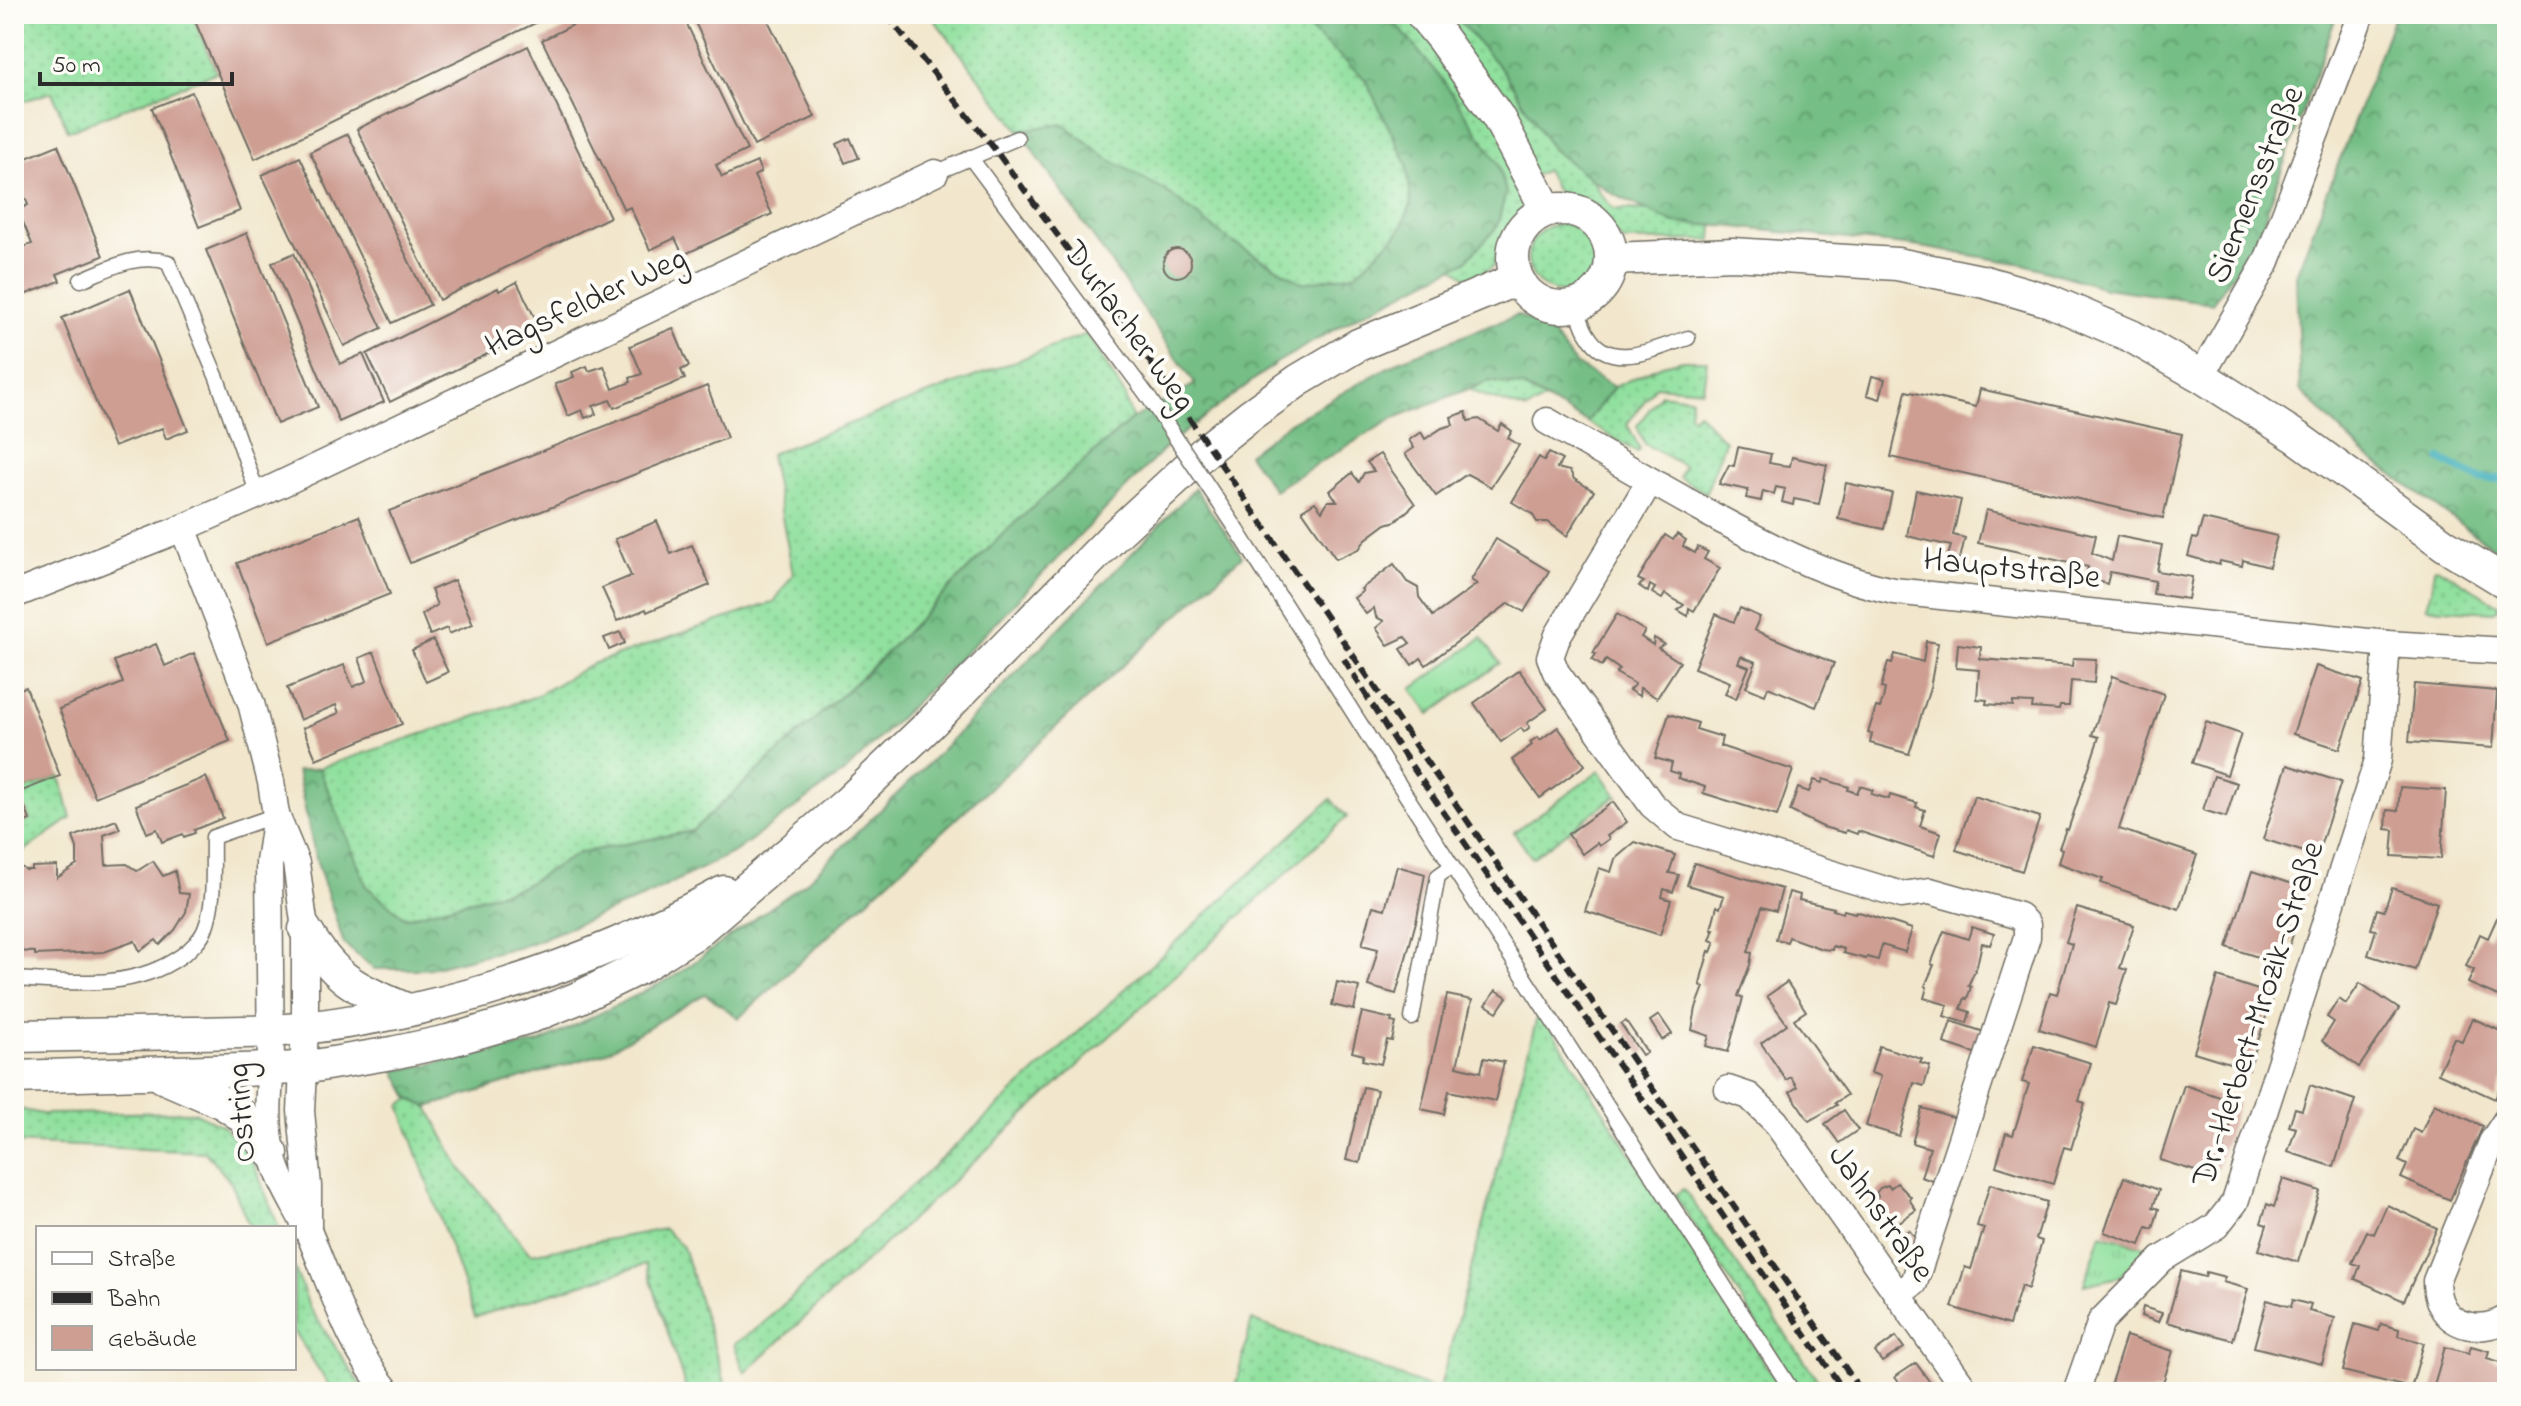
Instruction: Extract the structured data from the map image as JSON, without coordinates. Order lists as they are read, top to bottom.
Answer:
{
  "streets": {
    "street": [
      "Siemensstraße",
      "Hagsfelder Weg",
      "Hauptstraße",
      "Dr.-Herbert-Mrozik-Straße",
      "Ostring",
      "Jahnstraße"
    ],
    "lane": ["Durlacher Weg"]
  },
  "crossings": [
    ["Hagsfelder Weg", "Durlacher Weg"],
    ["Hauptstraße", "Dr.-Herbert-Mrozik-Straße"]
  ],
  "legend": ["Straße", "Bahn", "Gebäude"],
  "scale_bar": "50 m"
}
